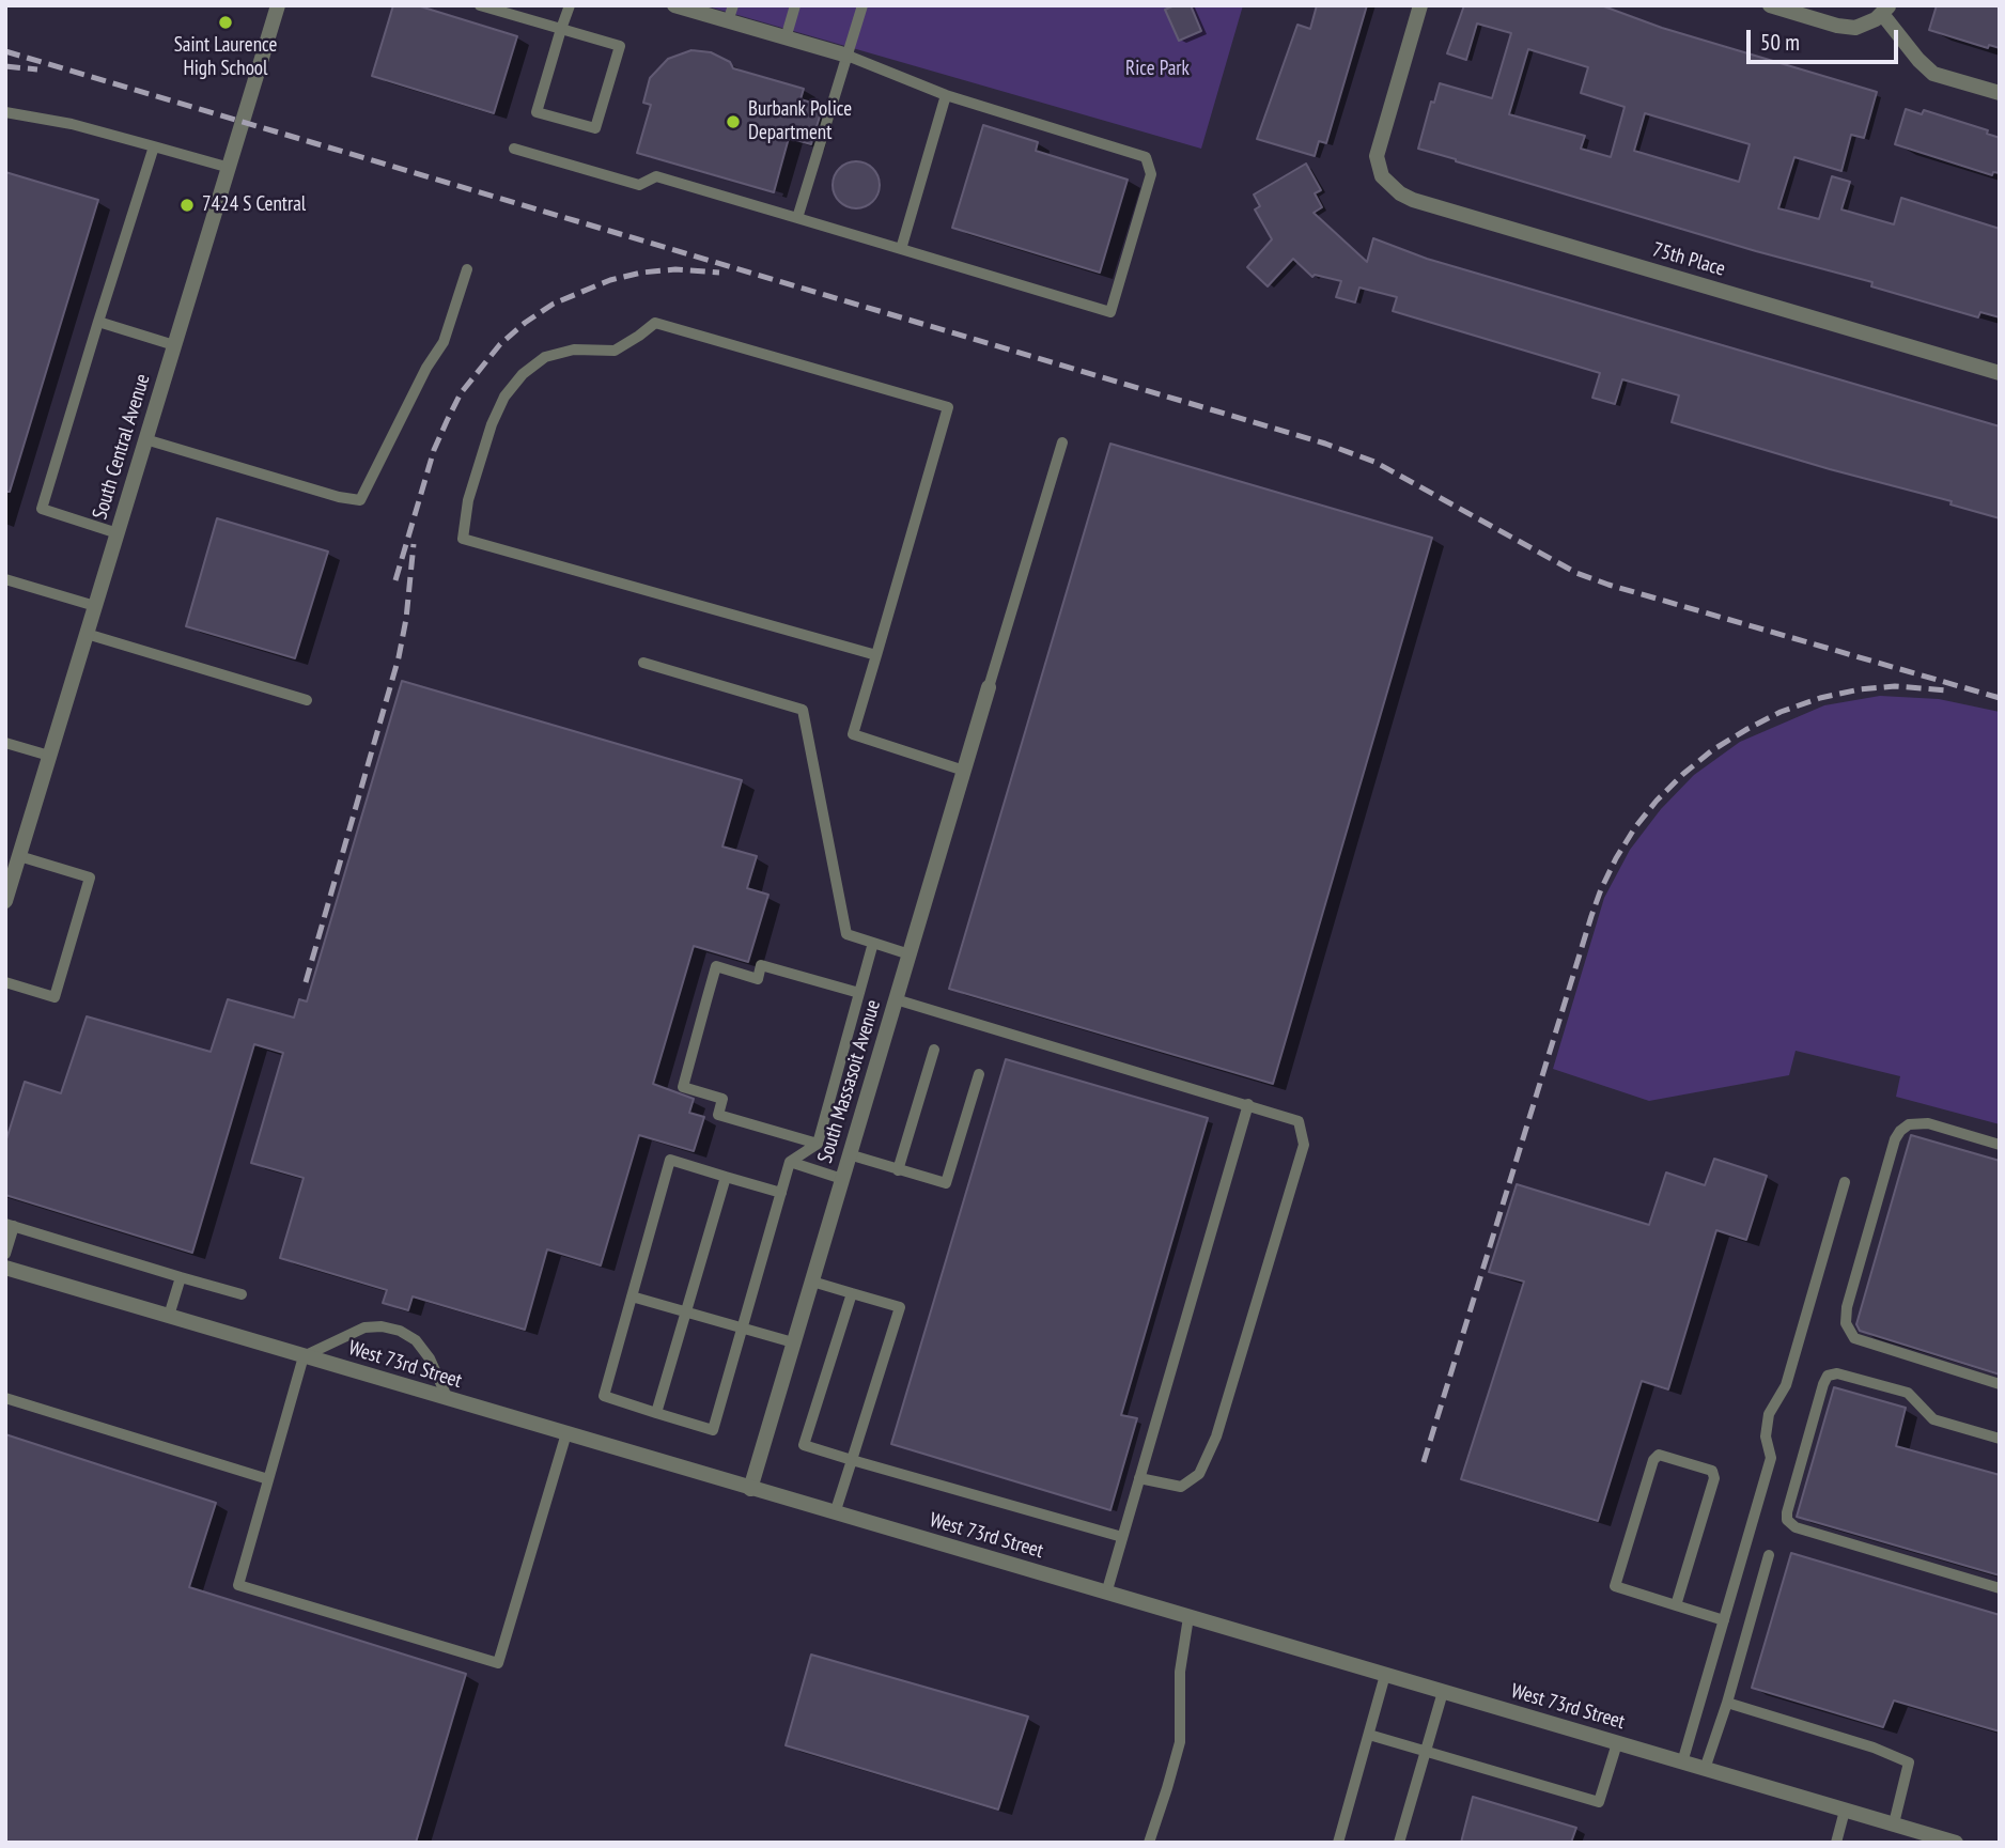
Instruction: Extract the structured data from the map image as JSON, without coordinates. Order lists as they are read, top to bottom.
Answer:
{
  "streets": {
    "street": [
      "75th Place",
      "South Central Avenue",
      "South Massasoit Avenue",
      "West 73rd Street"
    ]
  },
  "crossings": [
    ["South Massasoit Avenue", "West 73rd Street"]
  ],
  "parks": ["Rice Park"],
  "places": ["Saint Laurence High School", "Burbank Police Department", "7424 S Central"],
  "scale_bar": "50 m"
}
